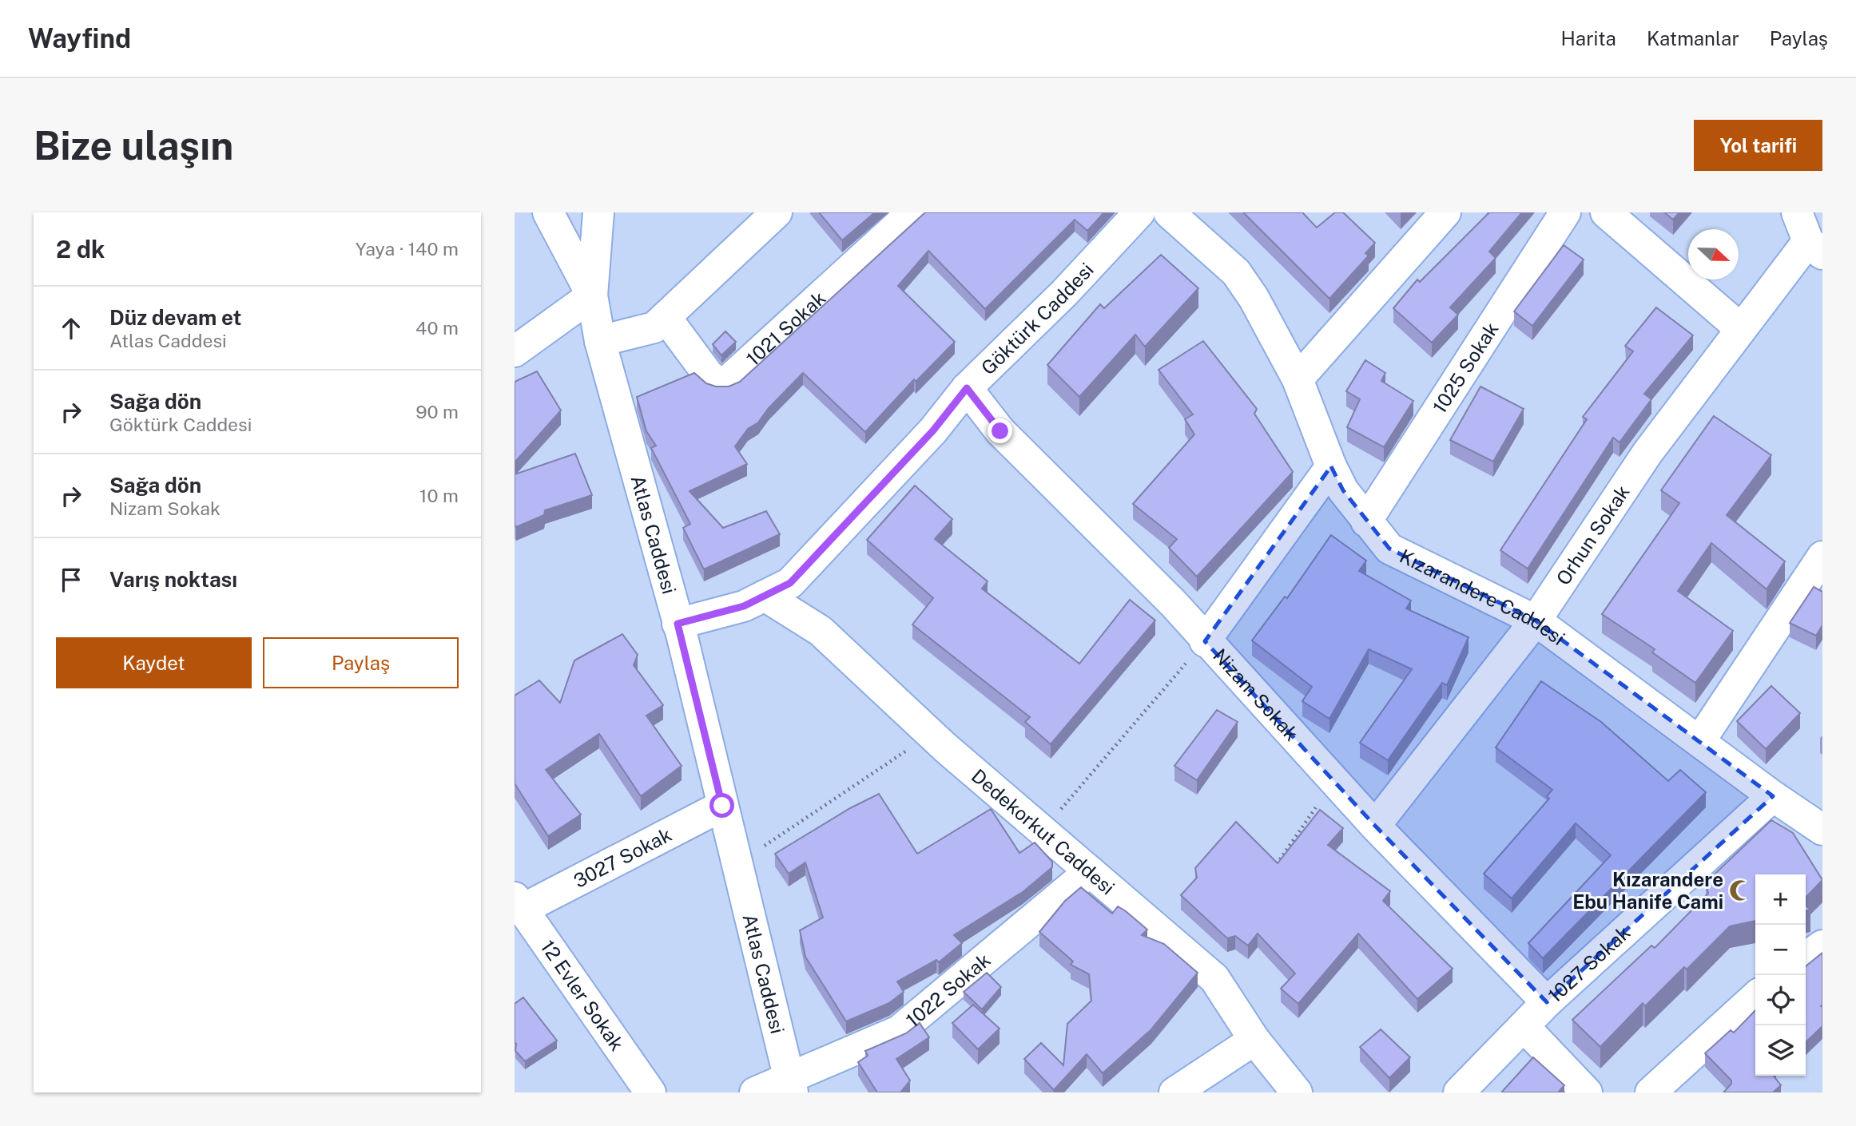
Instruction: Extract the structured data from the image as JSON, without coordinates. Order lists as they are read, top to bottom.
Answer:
{
  "streets": {
    "street": [
      "Göktürk Caddesi",
      "1021 Sokak",
      "1025 Sokak",
      "Atlas Caddesi",
      "Orhun Sokak",
      "Kızarandere Caddesi",
      "Nizam Sokak",
      "Dedekorkut Caddesi",
      "3027 Sokak",
      "1027 Sokak",
      "1022 Sokak",
      "12 Evler Sokak"
    ]
  },
  "crossings": [
    ["Göktürk Caddesi", "Atlas Caddesi"],
    ["Göktürk Caddesi", "Nizam Sokak"],
    ["Göktürk Caddesi", "Dedekorkut Caddesi"],
    ["1025 Sokak", "Kızarandere Caddesi"],
    ["Atlas Caddesi", "3027 Sokak"],
    ["Atlas Caddesi", "1022 Sokak"],
    ["Orhun Sokak", "Kızarandere Caddesi"],
    ["Orhun Sokak", "Nizam Sokak"],
    ["Kızarandere Caddesi", "1027 Sokak"],
    ["Nizam Sokak", "1027 Sokak"],
    ["Dedekorkut Caddesi", "1022 Sokak"],
    ["3027 Sokak", "12 Evler Sokak"]
  ],
  "places": {
    "mosque": ["Kızarandere Ebu Hanife Cami"]
  },
  "north": "right",
  "page": {
    "header": "Wayfind",
    "nav": ["Harita", "Katmanlar", "Paylaş"],
    "buttons": [
      "Yol tarifi",
      ["Kaydet", "Paylaş"]
    ],
    "title": "Bize ulaşın",
    "heading": ["2 dk", "Yaya · 140 m"],
    "list": [
      ["Düz devam et", "Atlas Caddesi", "40 m"],
      ["Sağa dön", "Göktürk Caddesi", "90 m"],
      ["Sağa dön", "Nizam Sokak", "10 m"],
      "Varış noktası"
    ],
    "map_buttons": ["+", "−"]
  }
}
